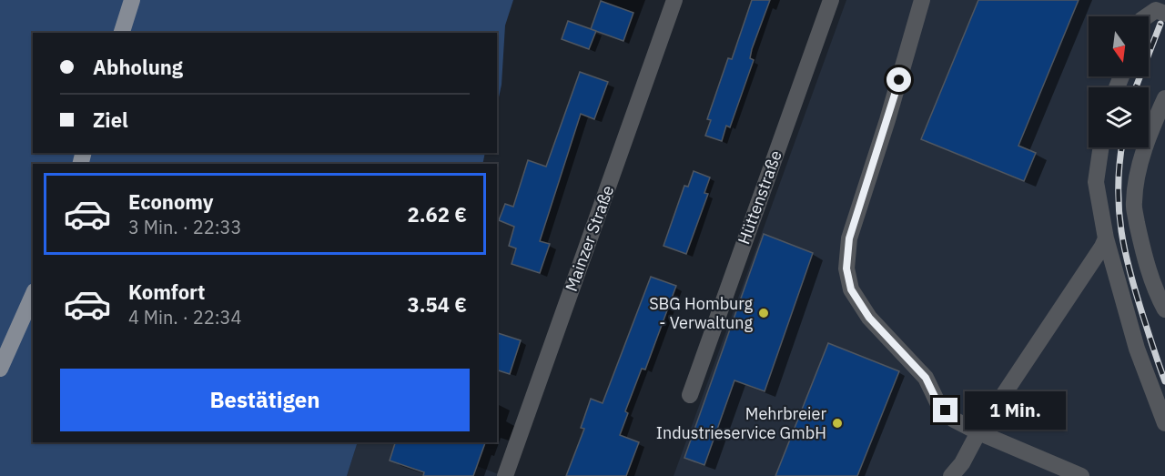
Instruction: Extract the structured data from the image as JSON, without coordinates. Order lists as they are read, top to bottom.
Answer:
{
  "streets": {
    "street": ["Hüttenstraße", "Mainzer Straße"]
  },
  "places": ["SBG Homburg - Verwaltung", "Mehrbreier Industrieservice GmbH"],
  "north": "bottom",
  "page": {
    "banner": ["Abholung", "Ziel"],
    "list": [
      {
        "name": "Economy",
        "note": "3 Min. · 22:33",
        "value": "2.62 €"
      },
      {
        "name": "Komfort",
        "note": "4 Min. · 22:34",
        "value": "3.54 €"
      }
    ],
    "buttons": "Bestätigen",
    "bubble": "1 Min."
  }
}
